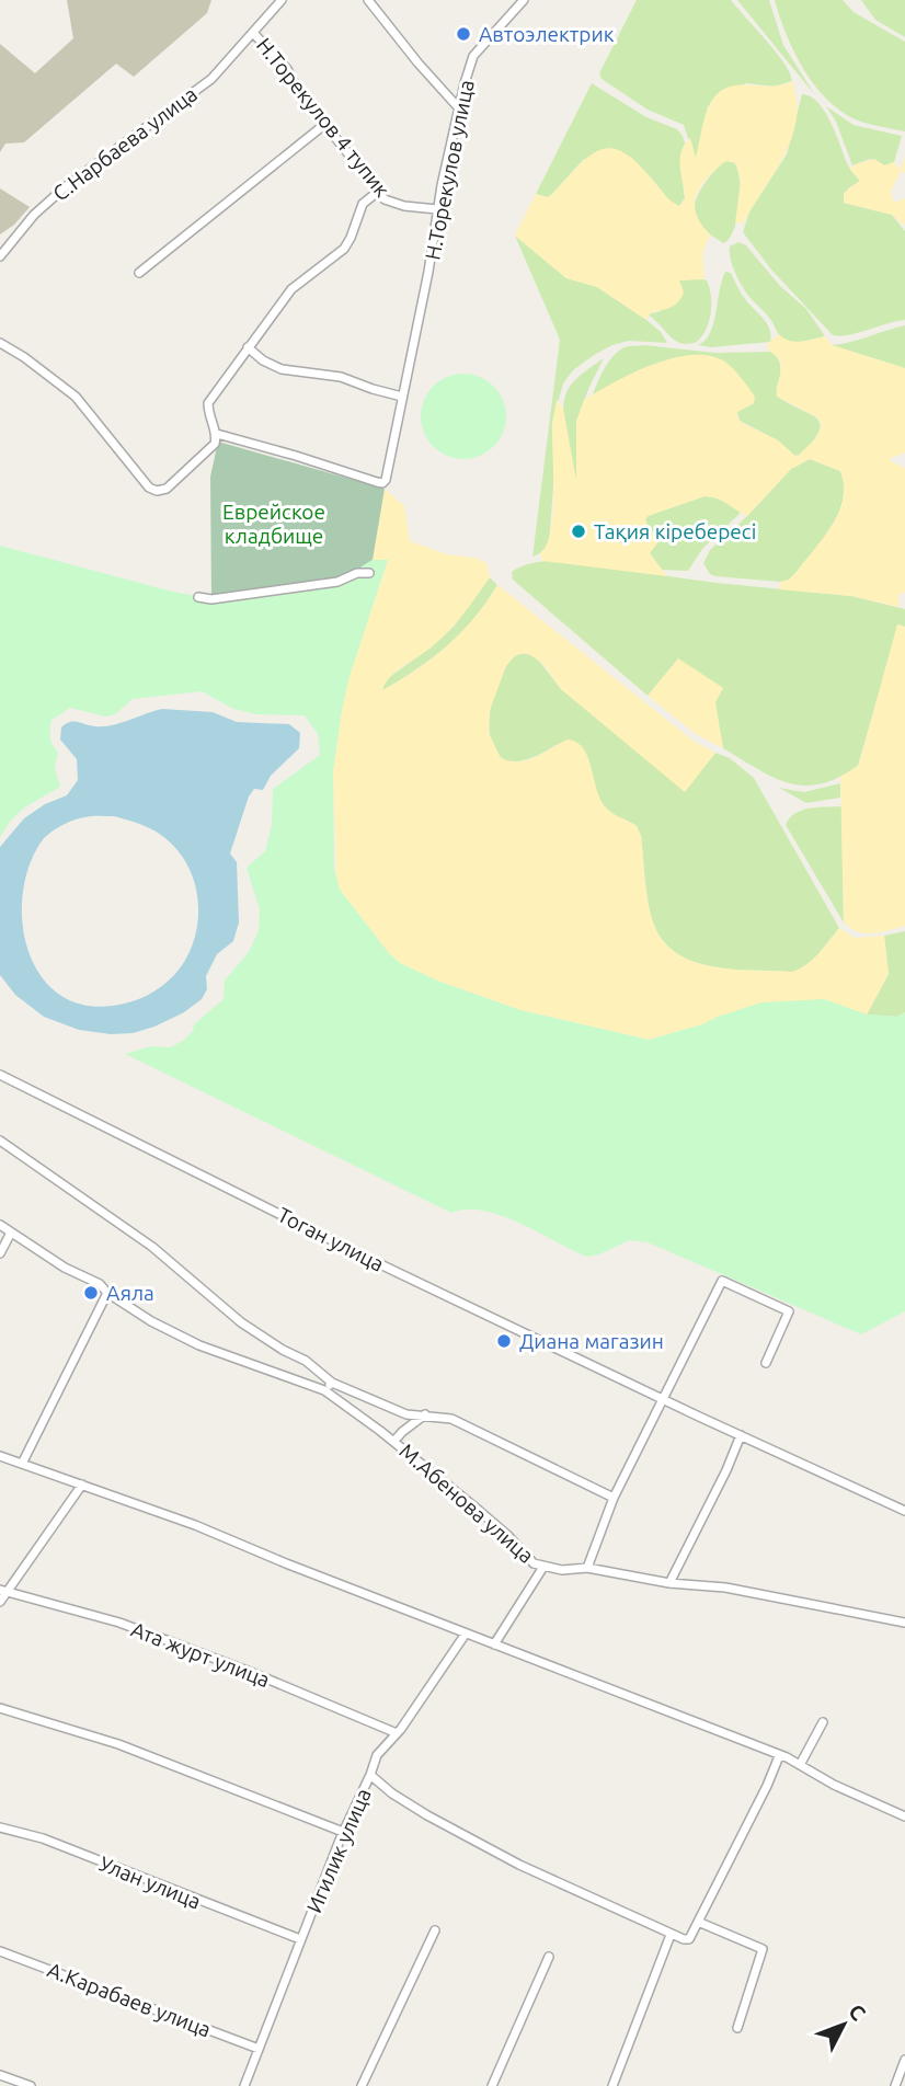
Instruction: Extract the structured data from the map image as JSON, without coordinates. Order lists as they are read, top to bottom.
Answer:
{
  "streets": {
    "street": [
      "Н.Торекулов 4 тупик",
      "С.Нарбаева улица",
      "Н.Торекулов улица",
      "Тоган улица",
      "М.Абенова улица",
      "Ата журт улица",
      "Игилик улица",
      "Улан улица",
      "А.Карабаев улица"
    ]
  },
  "crossings": [
    ["Н.Торекулов 4 тупик", "С.Нарбаева улица"],
    ["Н.Торекулов 4 тупик", "Н.Торекулов улица"],
    ["Ата журт улица", "Игилик улица"],
    ["Игилик улица", "Улан улица"],
    ["Игилик улица", "А.Карабаев улица"]
  ],
  "parks": ["Еврейское кладбище"],
  "places": [
    "Автоэлектрик",
    "Тақия кіребересі",
    "Аяла",
    "Диана магазин"
  ],
  "north": "top right"
}
